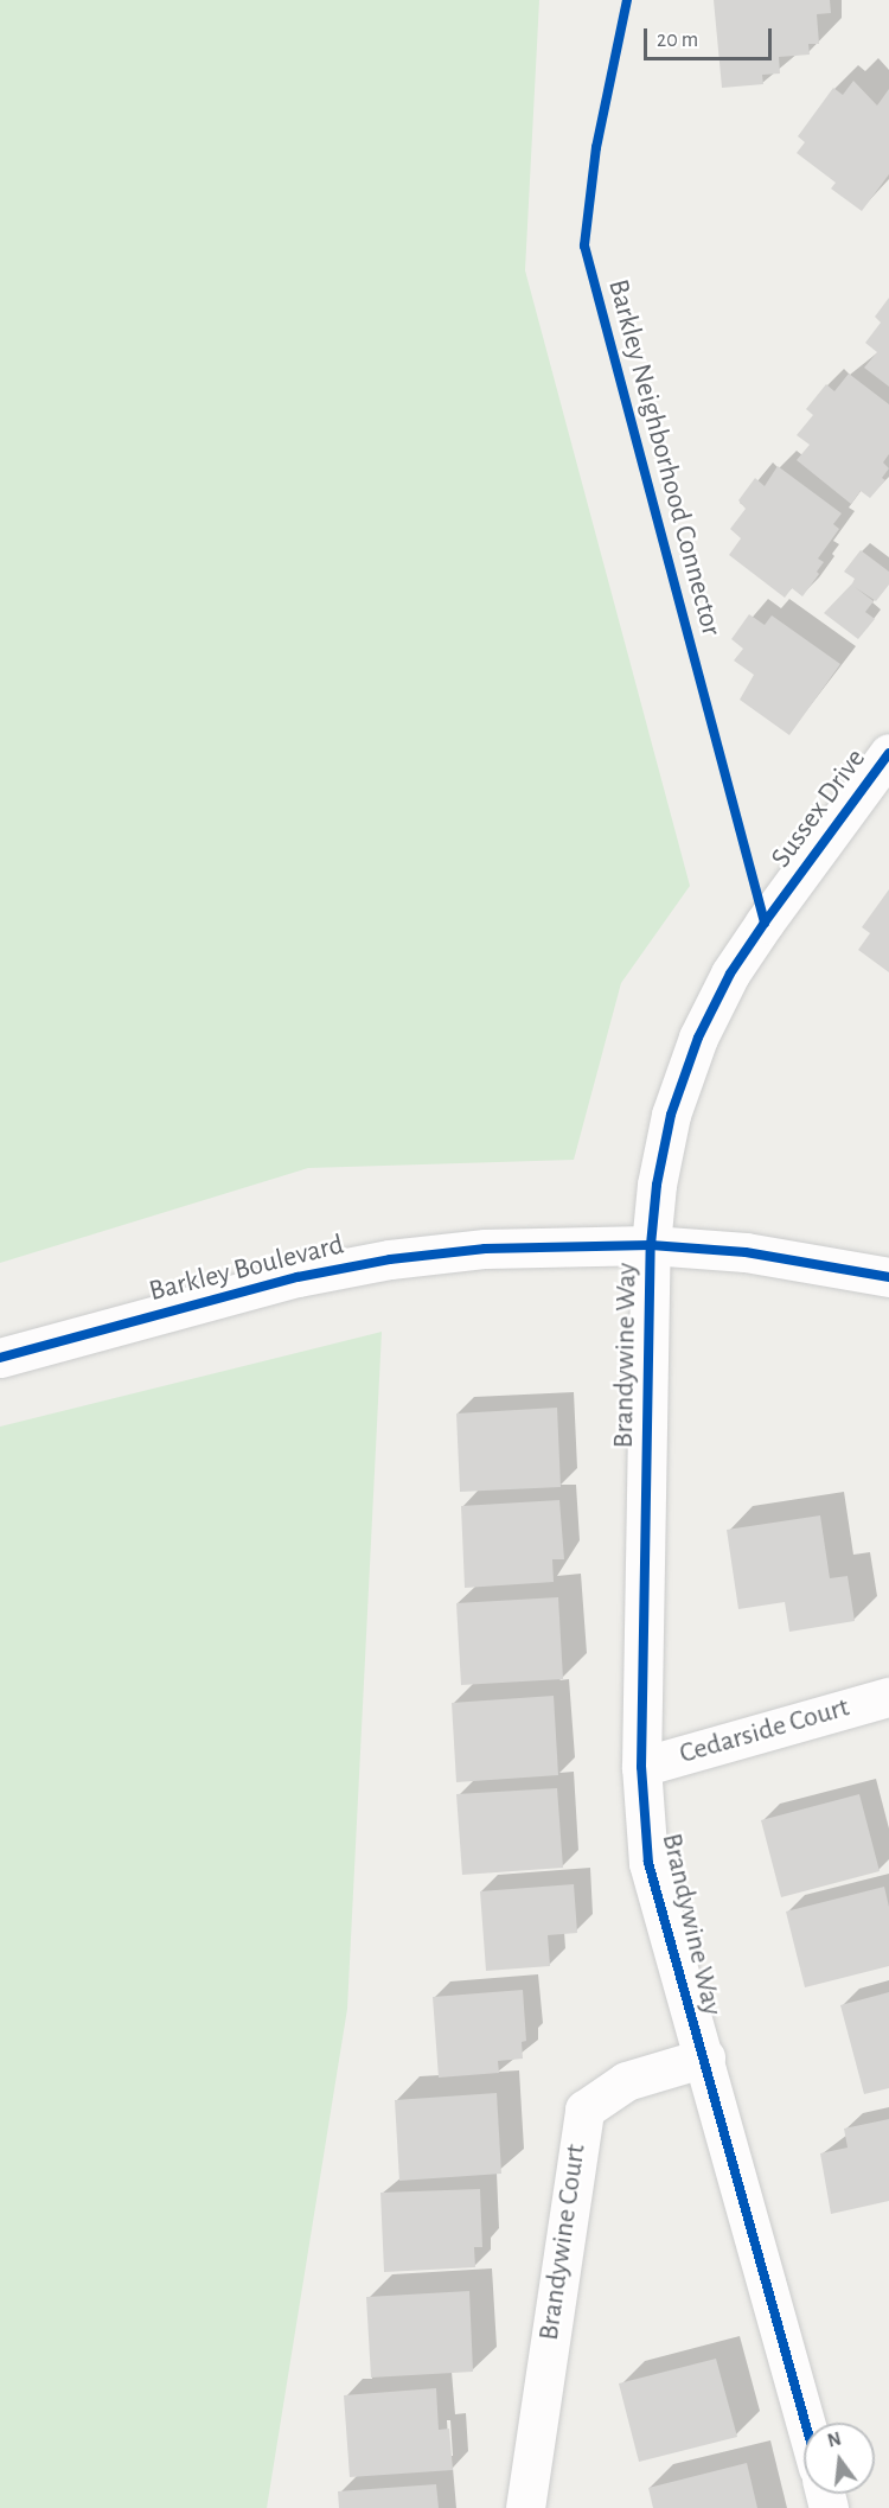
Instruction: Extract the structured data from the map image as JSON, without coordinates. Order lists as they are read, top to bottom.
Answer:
{
  "streets": {
    "street": [
      "Sussex Drive",
      "Barkley Boulevard",
      "Brandywine Way",
      "Cedarside Court",
      "Brandywine Court"
    ],
    "cycle path": ["Barkley Neighborhood Connector"]
  },
  "crossings": [
    ["Sussex Drive", "Barkley Boulevard"],
    ["Sussex Drive", "Brandywine Way"],
    ["Barkley Boulevard", "Brandywine Way"],
    ["Brandywine Way", "Cedarside Court"],
    ["Brandywine Way", "Brandywine Court"]
  ],
  "scale_bar": "20 m",
  "north": "top"
}
